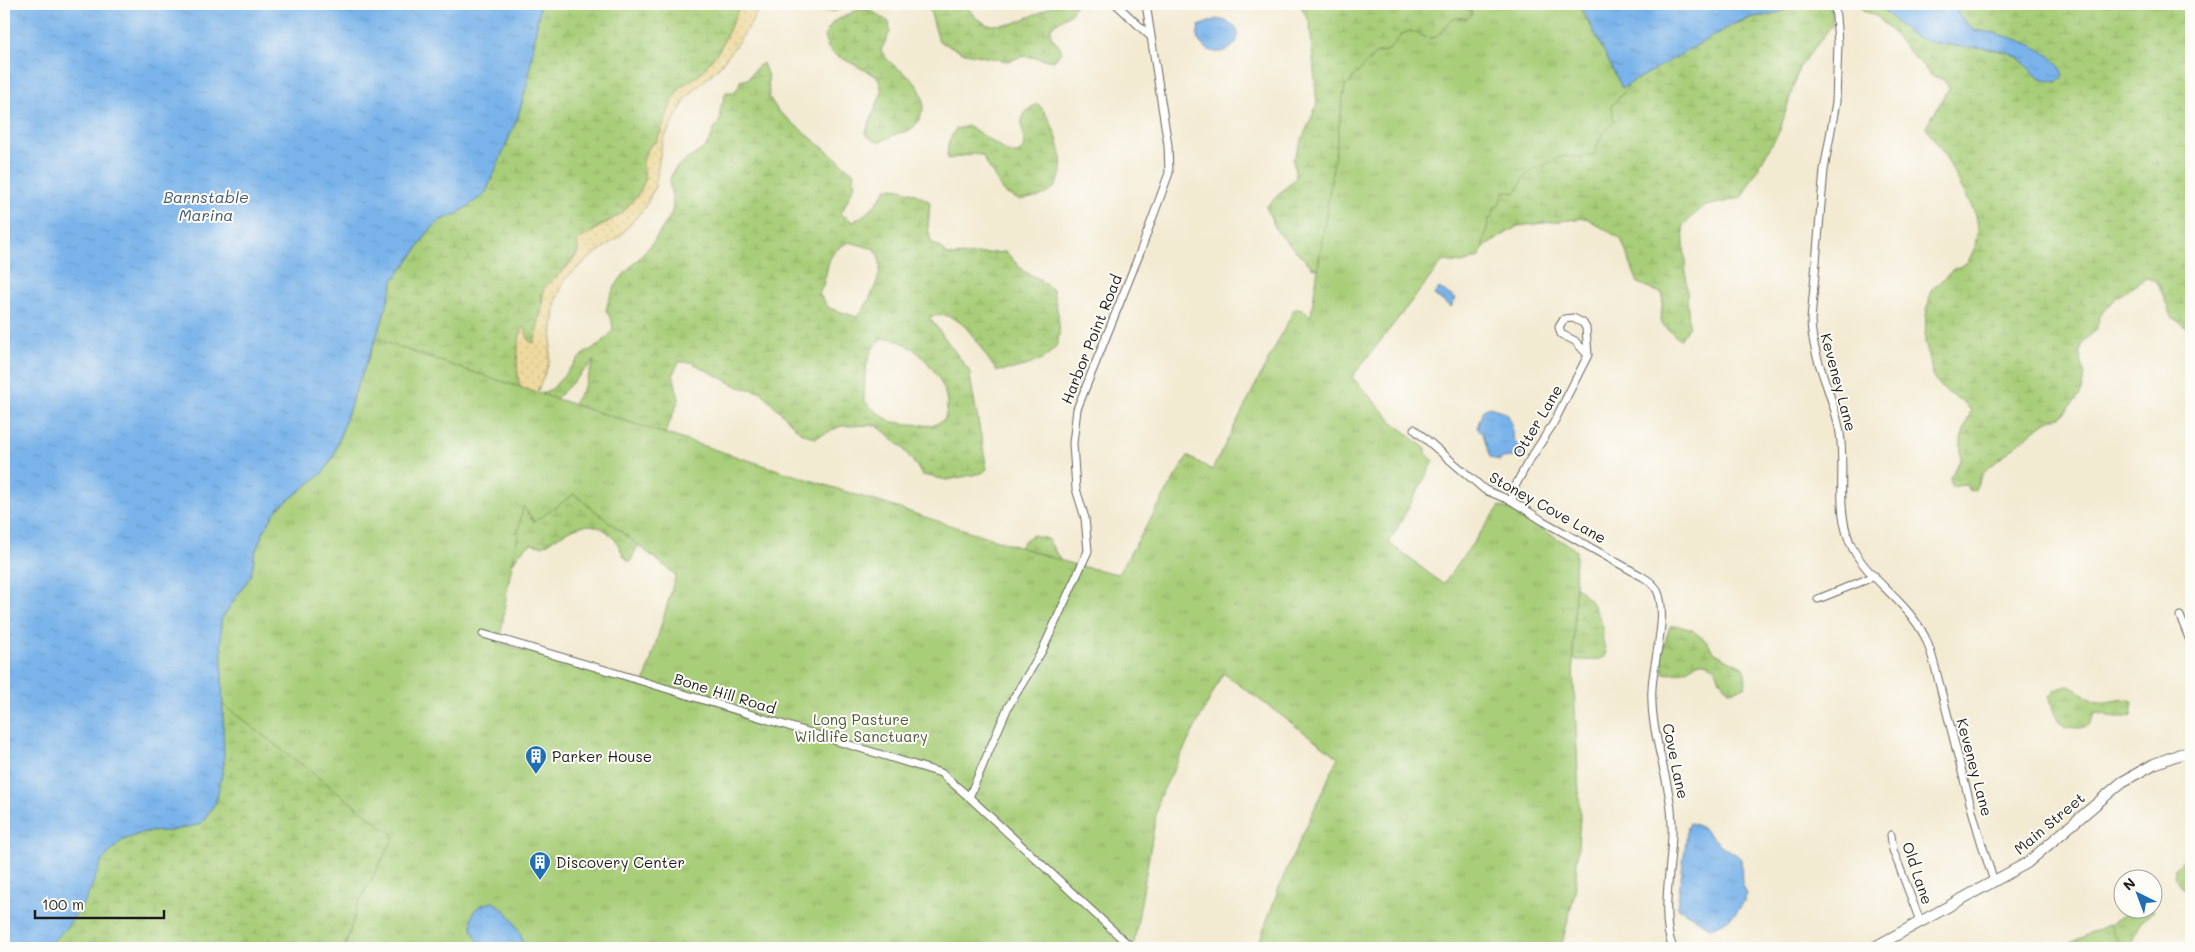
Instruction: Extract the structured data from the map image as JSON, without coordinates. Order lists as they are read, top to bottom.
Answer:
{
  "streets": {
    "main road": ["Main Street"],
    "street": [
      "Harbor Point Road",
      "Keveney Lane",
      "Otter Lane",
      "Stoney Cove Lane",
      "Bone Hill Road",
      "Cove Lane",
      "Old Lane"
    ]
  },
  "crossings": [
    ["Harbor Point Road", "Bone Hill Road"],
    ["Keveney Lane", "Main Street"],
    ["Otter Lane", "Stoney Cove Lane"],
    ["Stoney Cove Lane", "Cove Lane"],
    ["Main Street", "Old Lane"]
  ],
  "water": ["Barnstable Marina"],
  "parks": ["Long Pasture Wildlife Sanctuary"],
  "places": {
    "building": ["Parker House", "Discovery Center"]
  },
  "scale_bar": "100 m",
  "north": "top left"
}
